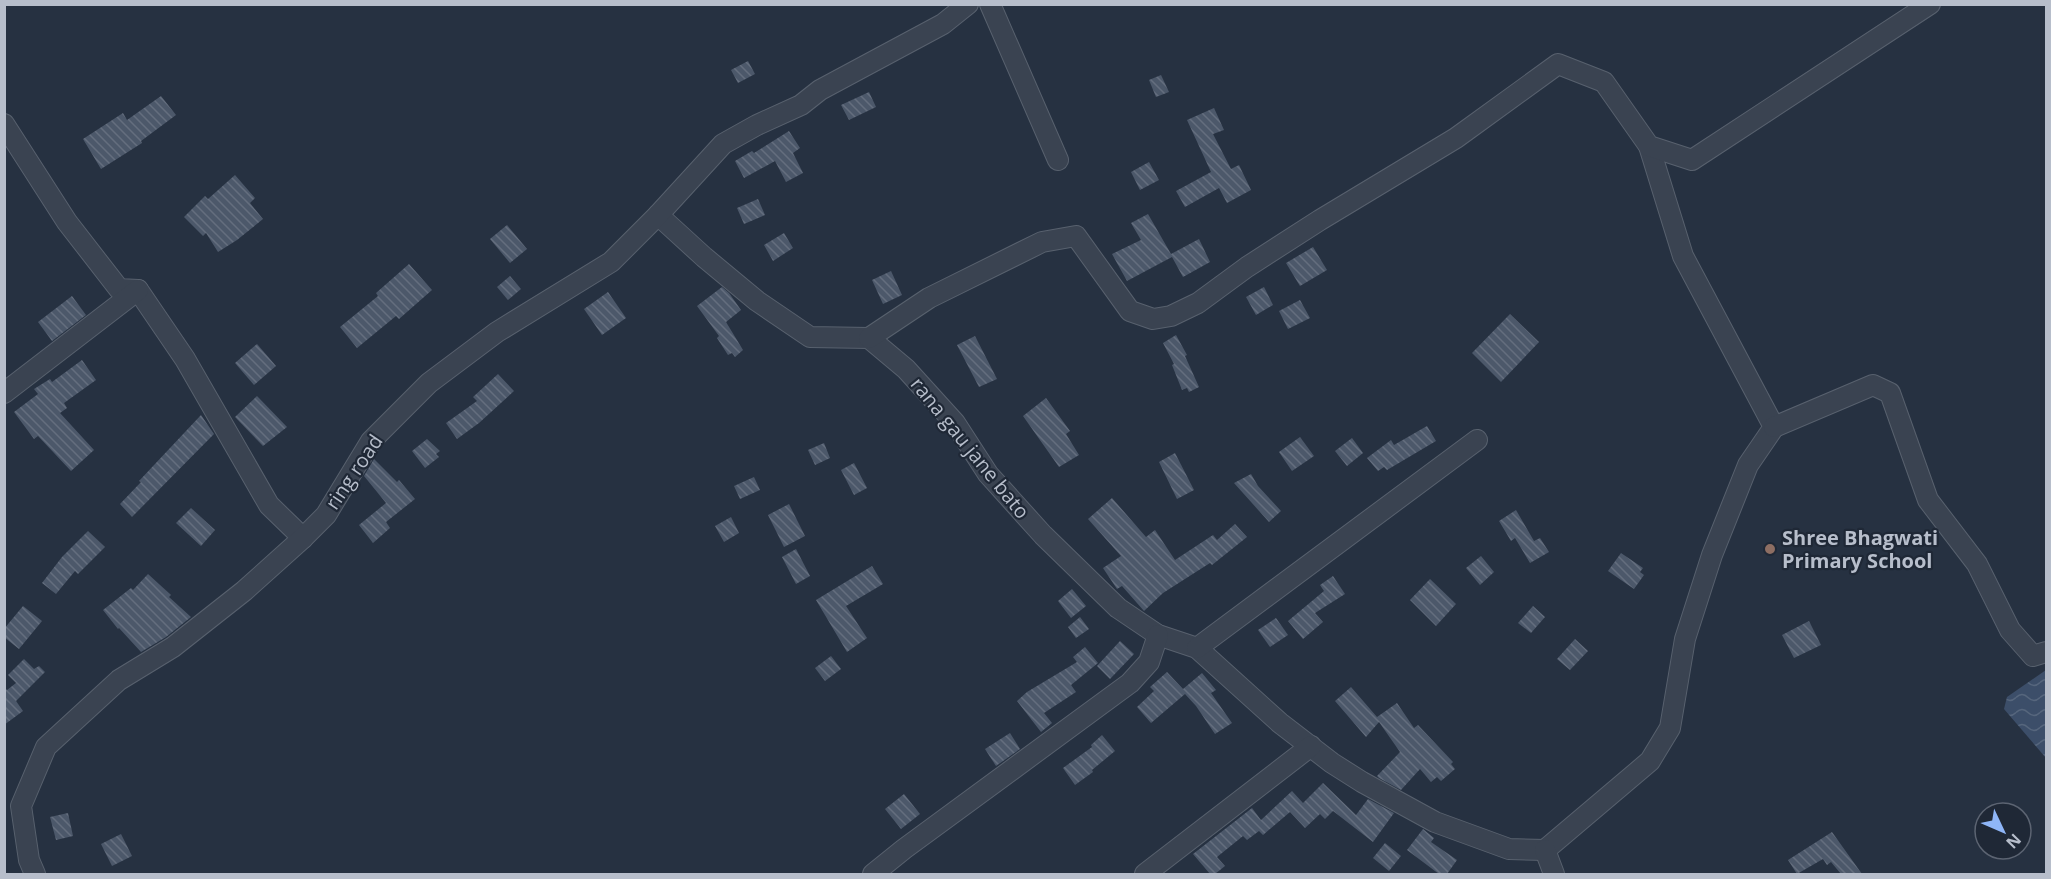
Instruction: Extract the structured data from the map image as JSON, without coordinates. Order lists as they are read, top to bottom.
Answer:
{
  "streets": {
    "street": ["rana gau jane bato", "ring road"]
  },
  "places": ["Shree Bhagwati Primary School"],
  "north": "bottom right"
}
